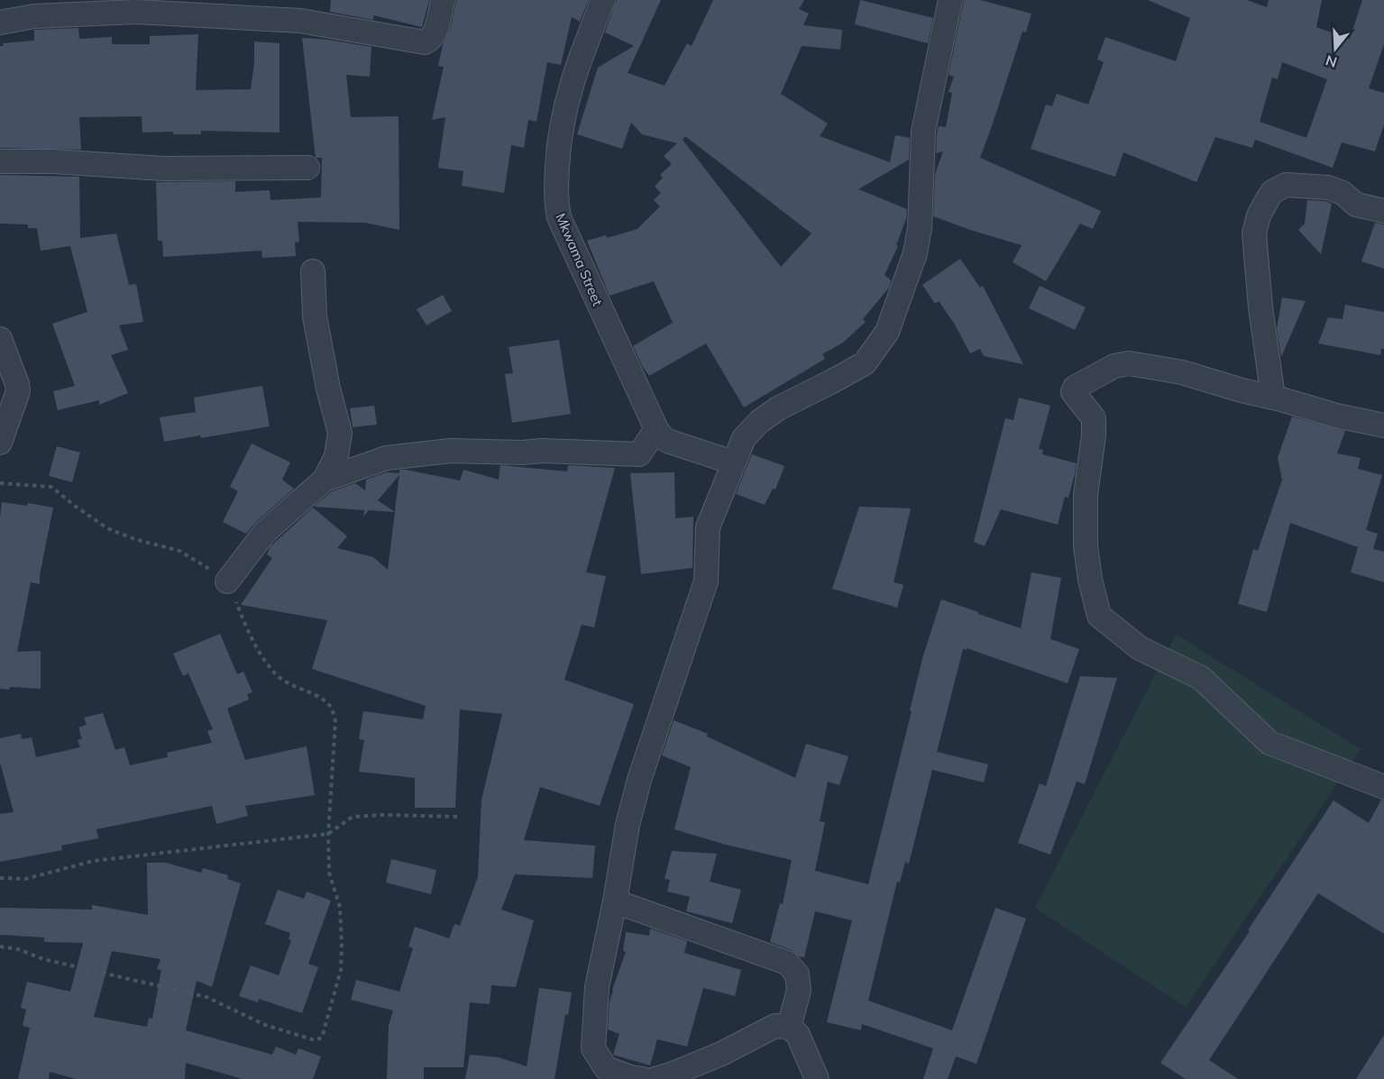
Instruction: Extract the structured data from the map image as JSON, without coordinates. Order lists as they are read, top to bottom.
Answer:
{
  "streets": {
    "street": ["Mkwama Street"]
  },
  "north": "bottom"
}
